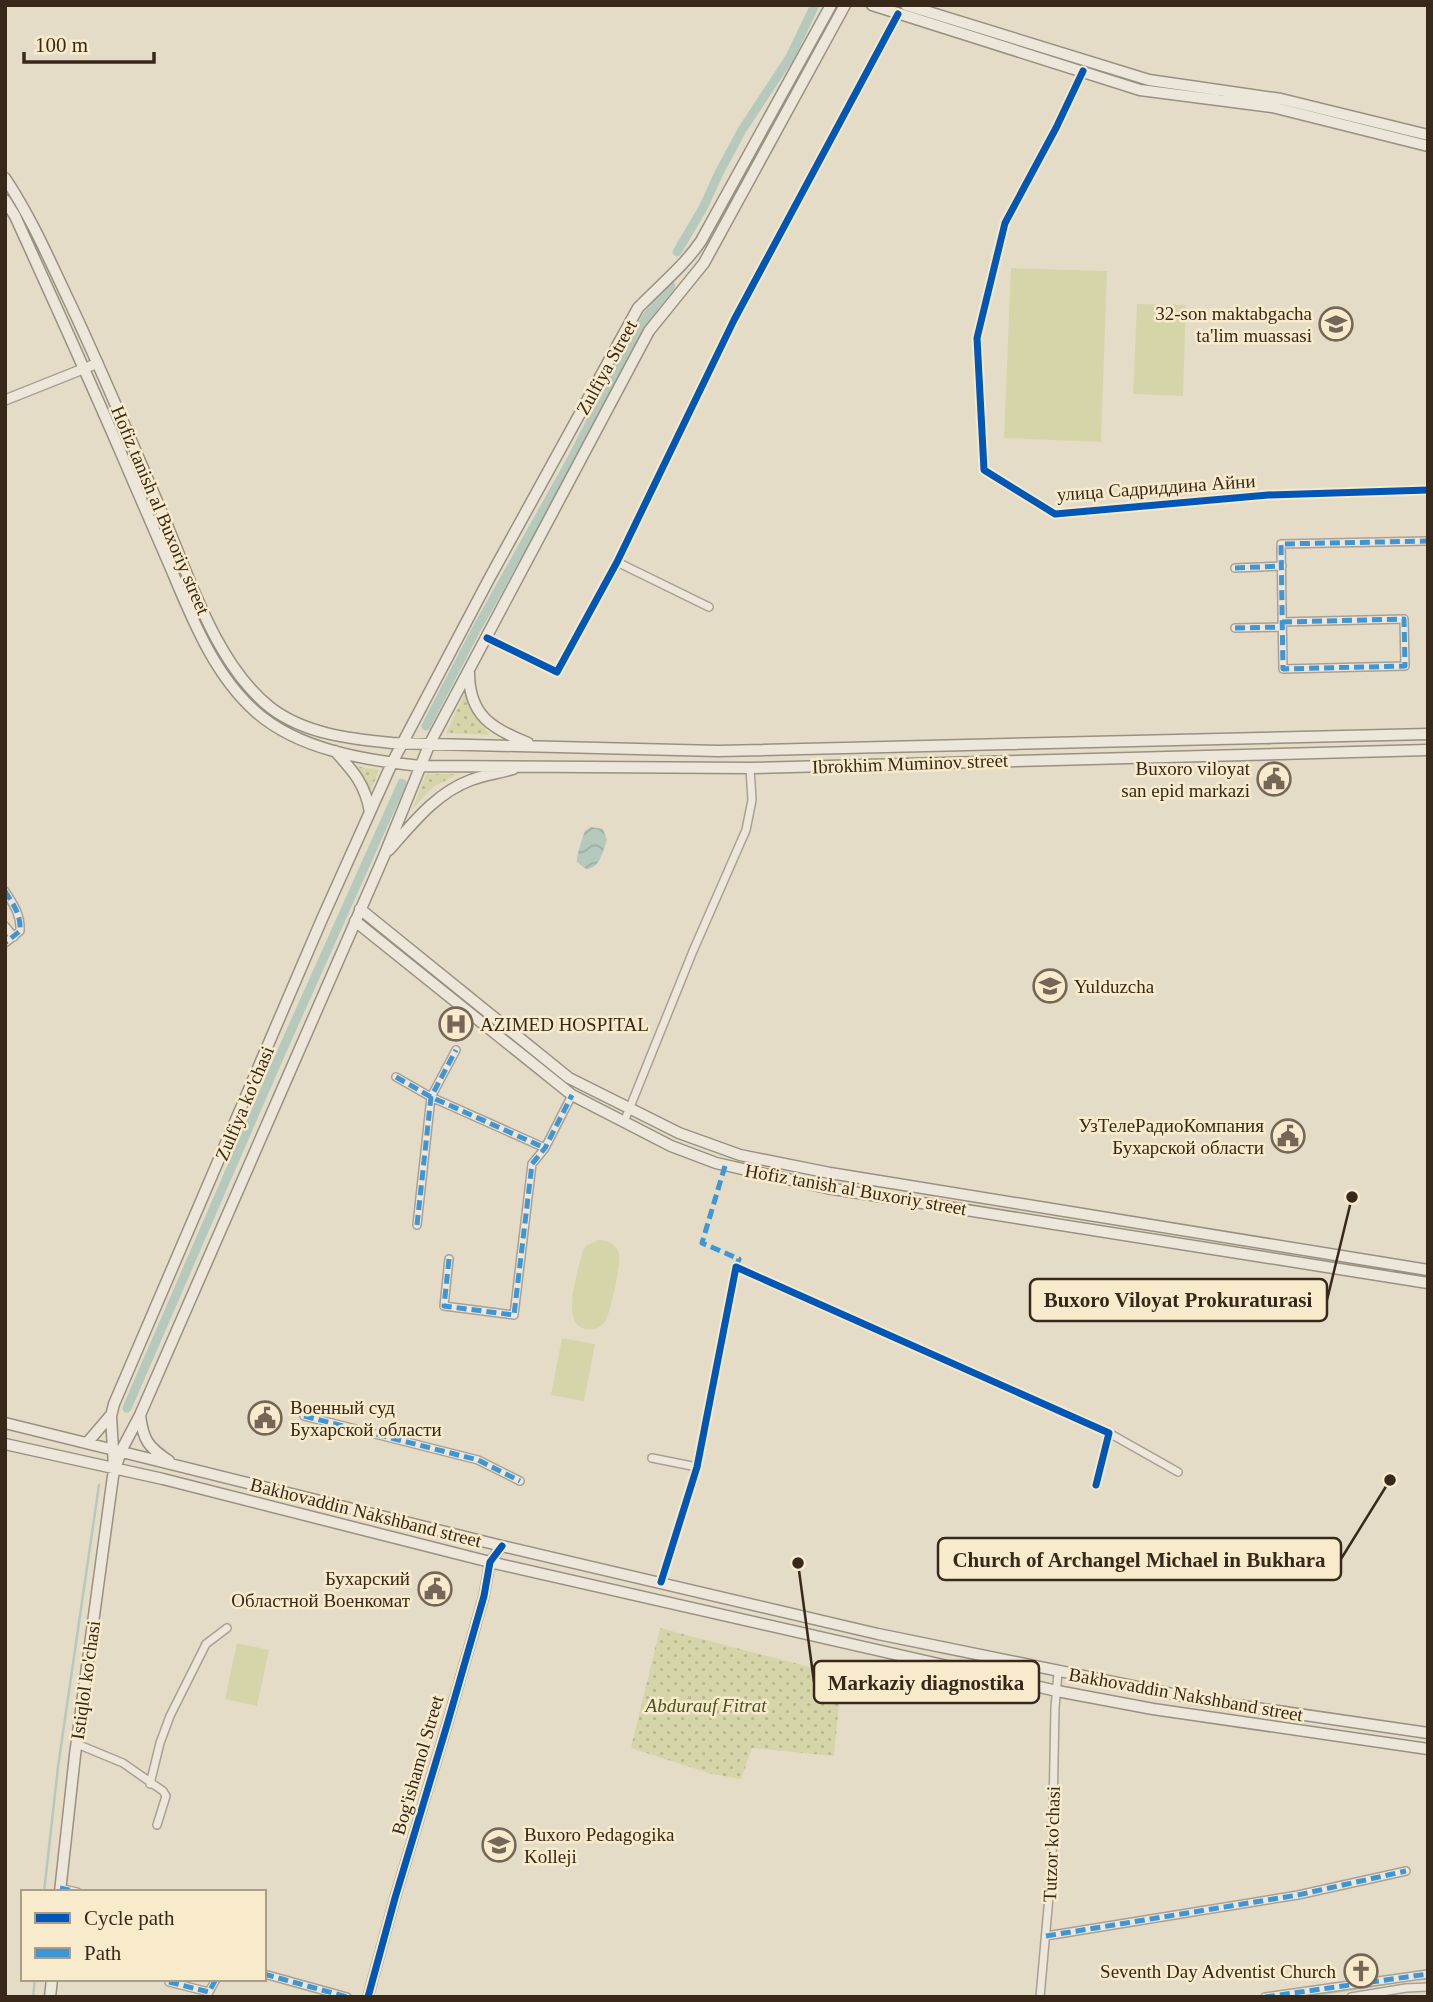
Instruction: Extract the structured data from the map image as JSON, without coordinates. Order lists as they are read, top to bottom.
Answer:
{
  "streets": {
    "main road": [
      "Zulfiya Street",
      "Hofiz tanish al Buxoriy street",
      "Ibrokhim Muminov street",
      "Zulfiya ko'chasi",
      "Bakhovaddin Nakshband street",
      "Istiqlol ko'chasi"
    ],
    "street": ["улица Садриддина Айни", "Bog'ishamol Street", "Tutzor ko'chasi"]
  },
  "crossings": [
    ["Zulfiya Street", "Hofiz tanish al Buxoriy street"],
    ["Zulfiya Street", "Ibrokhim Muminov street"],
    ["Zulfiya Street", "Zulfiya ko'chasi"],
    ["Hofiz tanish al Buxoriy street", "Ibrokhim Muminov street"],
    ["Hofiz tanish al Buxoriy street", "Zulfiya ko'chasi"],
    ["Ibrokhim Muminov street", "Zulfiya ko'chasi"],
    ["Zulfiya ko'chasi", "Bakhovaddin Nakshband street"],
    ["Zulfiya ko'chasi", "Istiqlol ko'chasi"],
    ["Bakhovaddin Nakshband street", "Istiqlol ko'chasi"],
    ["Bakhovaddin Nakshband street", "Bog'ishamol Street"],
    ["Bakhovaddin Nakshband street", "Tutzor ko'chasi"]
  ],
  "parks": ["Abdurauf Fitrat"],
  "places": {
    "school or university": ["32-son maktabgacha ta'lim muassasi", "Yulduzcha", "Buxoro Pedagogika Kolleji"],
    "public building": [
      "Buxoro viloyat san epid markazi",
      "УзТелеРадиоКомпания Бухарской области",
      "Военный суд Бухарской области",
      "Бухарский Областной Военкомат"
    ],
    "hospital": ["AZIMED HOSPITAL"],
    "other": ["Buxoro Viloyat Prokuraturasi", "Church of Archangel Michael in Bukhara", "Markaziy diagnostika"],
    "church": ["Seventh Day Adventist Church"]
  },
  "legend": ["Cycle path", "Path"],
  "scale_bar": "100 m"
}
